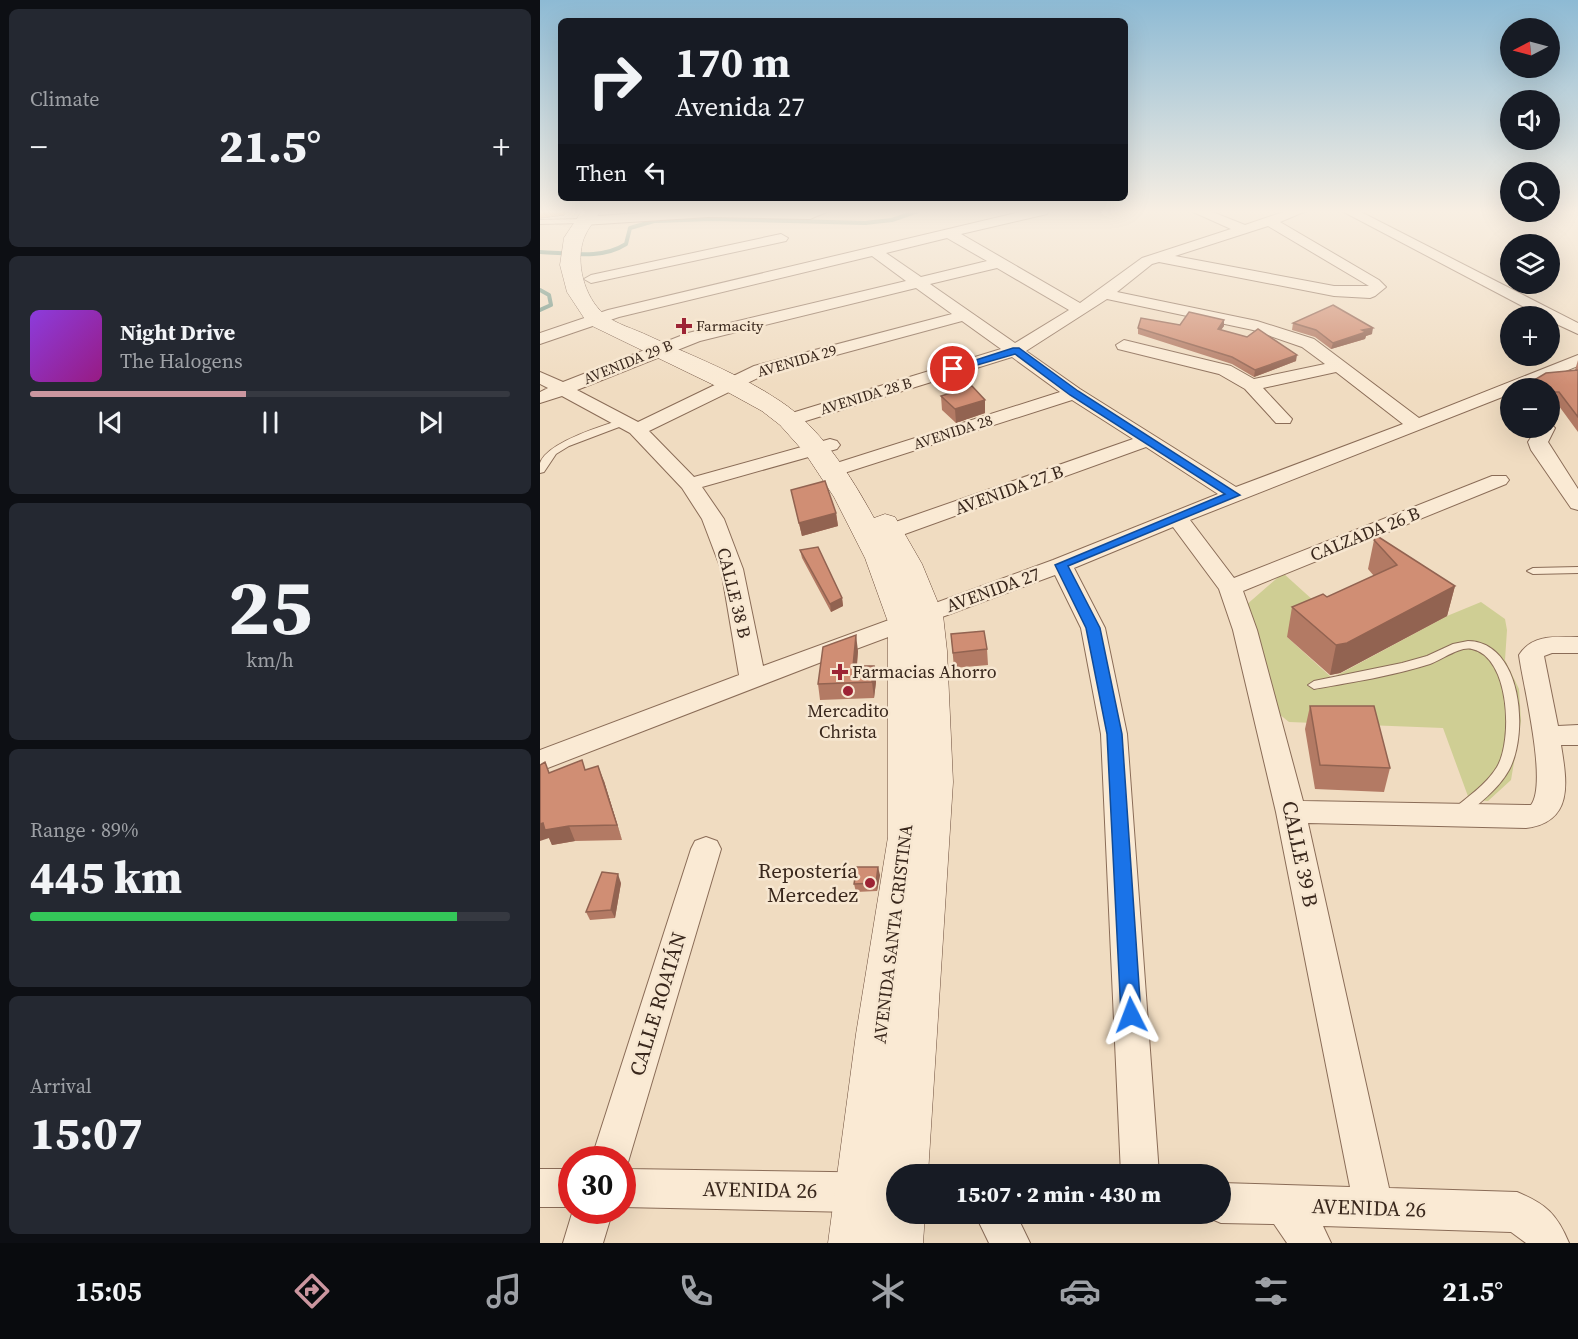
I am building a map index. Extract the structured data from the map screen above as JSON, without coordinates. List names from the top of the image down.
{
  "streets": {
    "street": [
      "AVENIDA 29",
      "AVENIDA 29 B",
      "AVENIDA 28 B",
      "AVENIDA 28",
      "AVENIDA 27 B",
      "CALZADA 26 B",
      "AVENIDA 27",
      "CALLE 38 B",
      "CALLE 39 B",
      "AVENIDA SANTA CRISTINA",
      "CALLE ROATÁN",
      "AVENIDA 26"
    ]
  },
  "crossings": [
    ["AVENIDA 29", "CALLE 38 B"],
    ["AVENIDA 29", "AVENIDA SANTA CRISTINA"],
    ["AVENIDA 29 B", "CALLE 38 B"],
    ["AVENIDA 29 B", "AVENIDA SANTA CRISTINA"],
    ["AVENIDA 28 B", "AVENIDA SANTA CRISTINA"],
    ["AVENIDA 28", "CALLE 38 B"],
    ["AVENIDA 28", "AVENIDA SANTA CRISTINA"],
    ["AVENIDA 27 B", "AVENIDA SANTA CRISTINA"],
    ["CALZADA 26 B", "CALLE 39 B"],
    ["AVENIDA 27", "CALLE 38 B"],
    ["AVENIDA 27", "CALLE 39 B"],
    ["AVENIDA 27", "AVENIDA SANTA CRISTINA"],
    ["CALLE 39 B", "AVENIDA 26"]
  ],
  "places": {
    "health": ["Farmacity", "Farmacias Ahorro"],
    "other": ["Mercadito Christa", "Repostería Mercedez"]
  },
  "north": "left",
  "page": {
    "tile": [
      "Climate",
      ["25", "km/h"],
      ["Range · 89%", "445 km"],
      ["Arrival", "15:07"]
    ],
    "map_buttons": ["+", "−"],
    "turn": ["170 m", "Avenida 27"],
    "heat": ["−", "21.5°", "+"],
    "then": "Then",
    "song": ["Night Drive", "The Halogens"],
    "limit": "30",
    "trip": "15:07 · 2 min · 430 m",
    "tabs": ["15:05", "21.5°"]
  }
}
